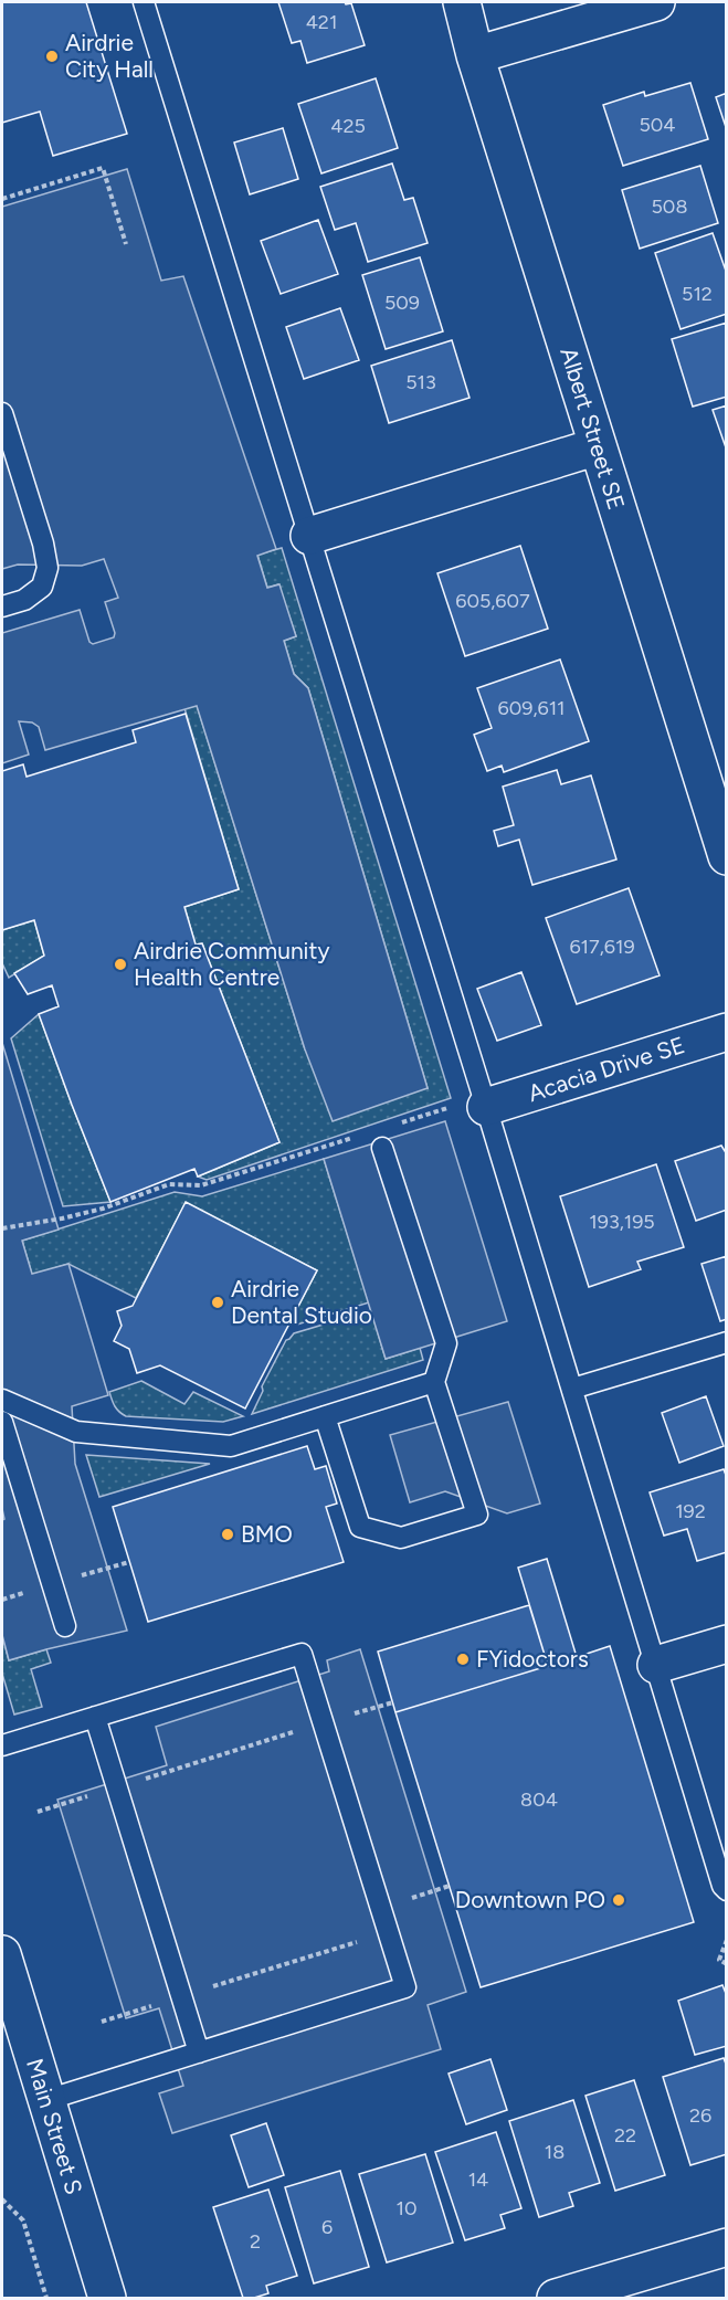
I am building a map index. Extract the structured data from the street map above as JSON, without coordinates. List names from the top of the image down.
{
  "streets": {
    "street": ["Albert Street SE", "Acacia Drive SE", "Main Street S"]
  },
  "places": [
    "Airdrie City Hall",
    "Airdrie Community Health Centre",
    "Airdrie Dental Studio",
    "BMO",
    "FYidoctors",
    "Downtown PO"
  ],
  "house_numbers": [
    "421",
    "504",
    "425",
    "508",
    "512",
    "509",
    "513",
    "605,607",
    "609,611",
    "617,619",
    "193,195",
    "192",
    "804",
    "26",
    "22",
    "18",
    "14",
    "10",
    "6",
    "2"
  ]
}
